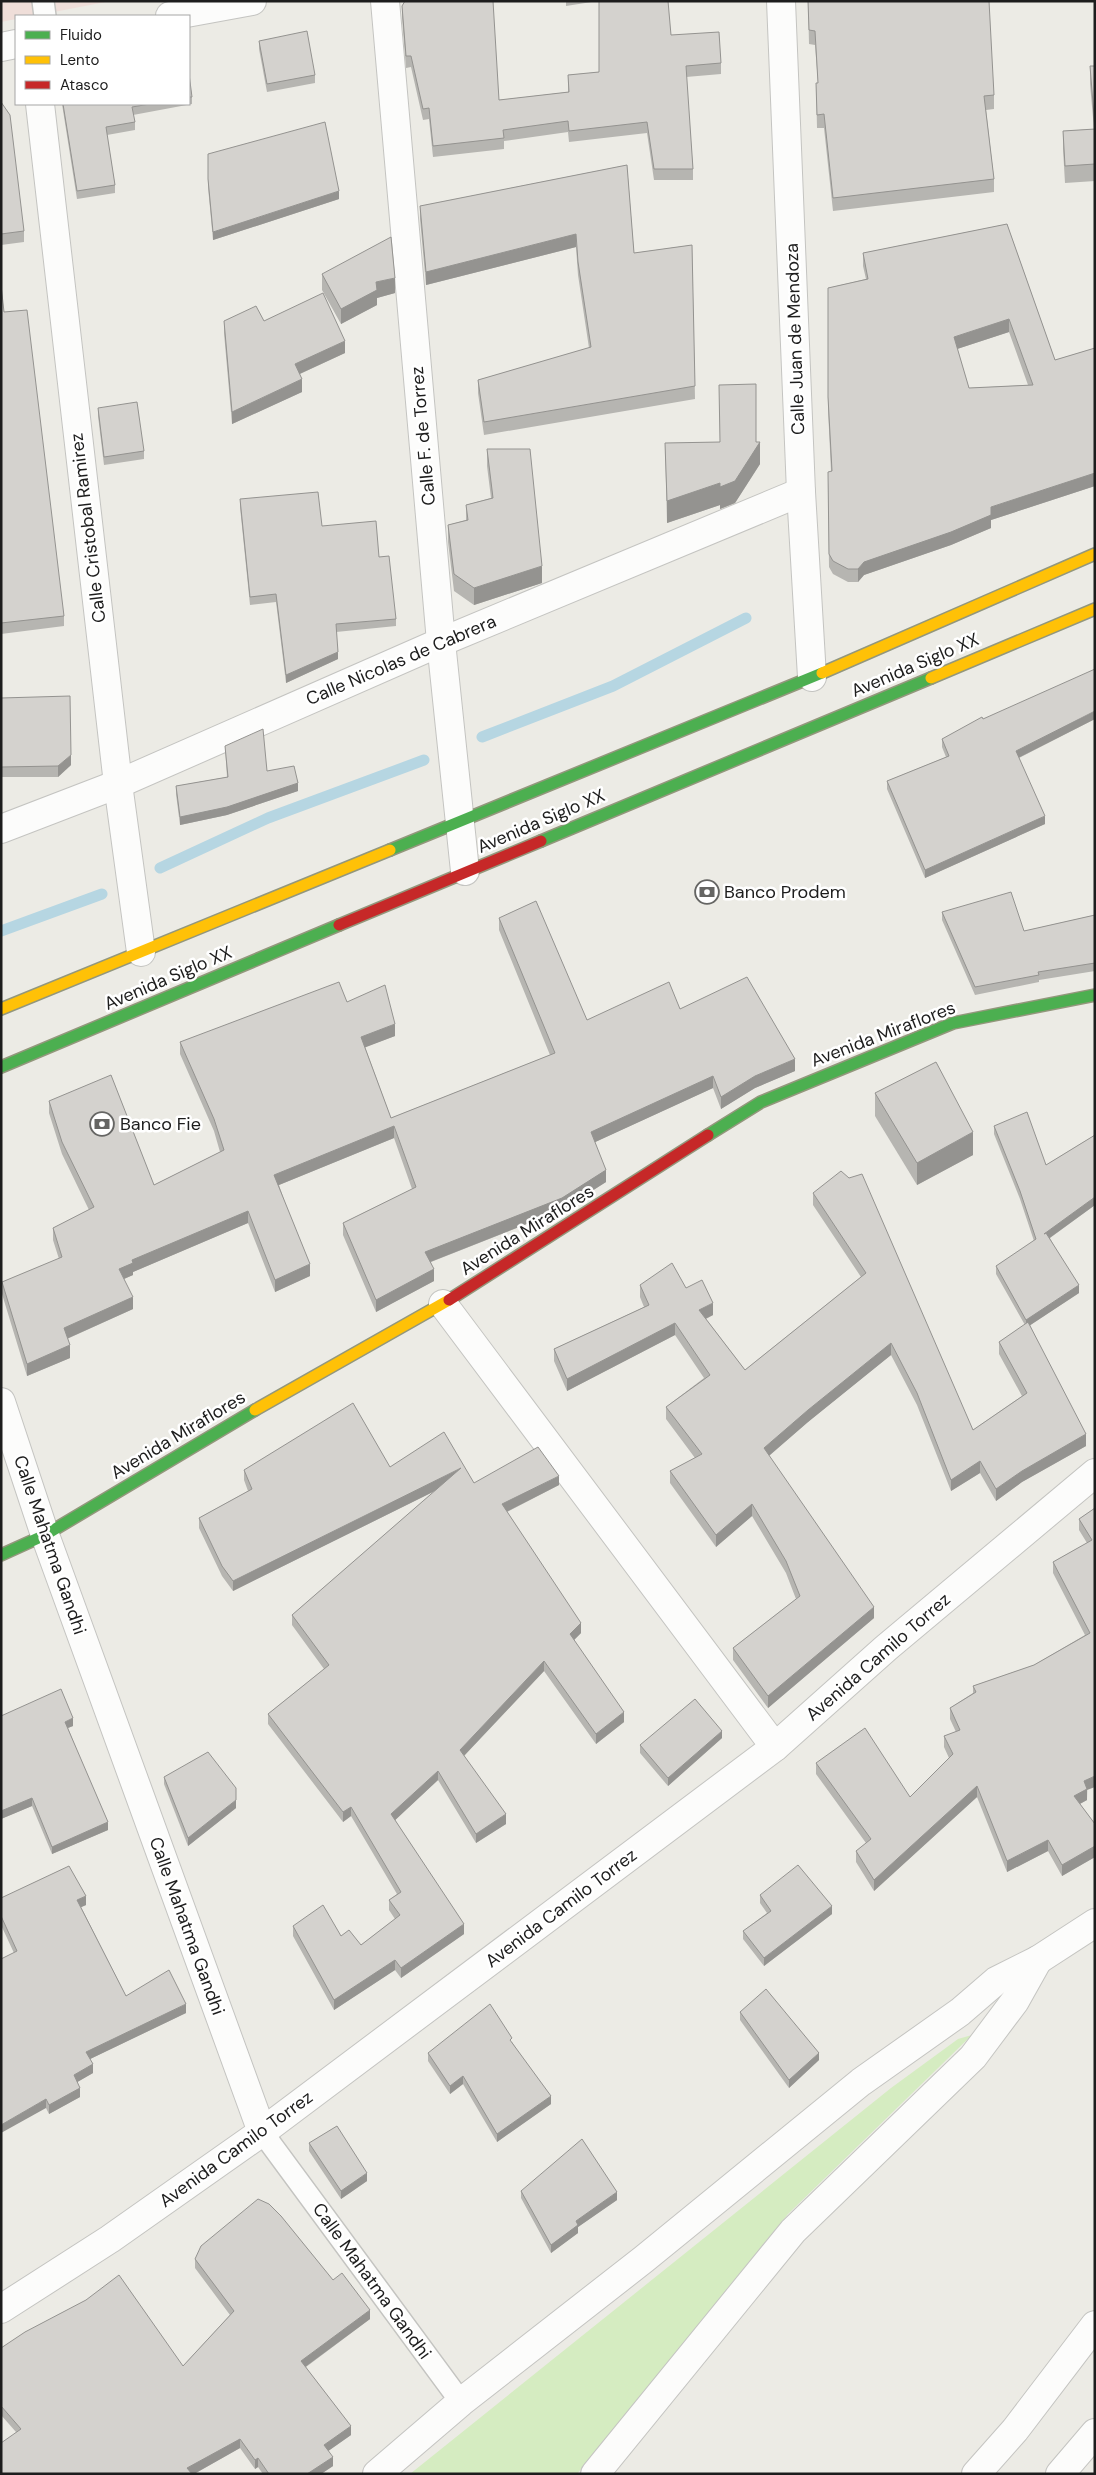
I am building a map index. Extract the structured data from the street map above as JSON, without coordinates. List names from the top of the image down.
{
  "streets": {
    "main road": ["Avenida Siglo XX", "Avenida Miraflores"],
    "street": [
      "Calle Juan de Mendoza",
      "Calle F. de Torrez",
      "Calle Cristobal Ramirez",
      "Calle Nicolas de Cabrera",
      "Calle Mahatma Gandhi",
      "Avenida Camilo Torrez"
    ]
  },
  "crossings": [
    ["Calle Juan de Mendoza", "Calle Nicolas de Cabrera"],
    ["Calle Juan de Mendoza", "Avenida Siglo XX"],
    ["Calle F. de Torrez", "Calle Nicolas de Cabrera"],
    ["Calle F. de Torrez", "Avenida Siglo XX"],
    ["Calle Cristobal Ramirez", "Calle Nicolas de Cabrera"],
    ["Calle Cristobal Ramirez", "Avenida Siglo XX"],
    ["Avenida Miraflores", "Calle Mahatma Gandhi"],
    ["Calle Mahatma Gandhi", "Avenida Camilo Torrez"]
  ],
  "places": {
    "bank": ["Banco Prodem", "Banco Fie"]
  },
  "legend": ["Fluido", "Lento", "Atasco"]
}
